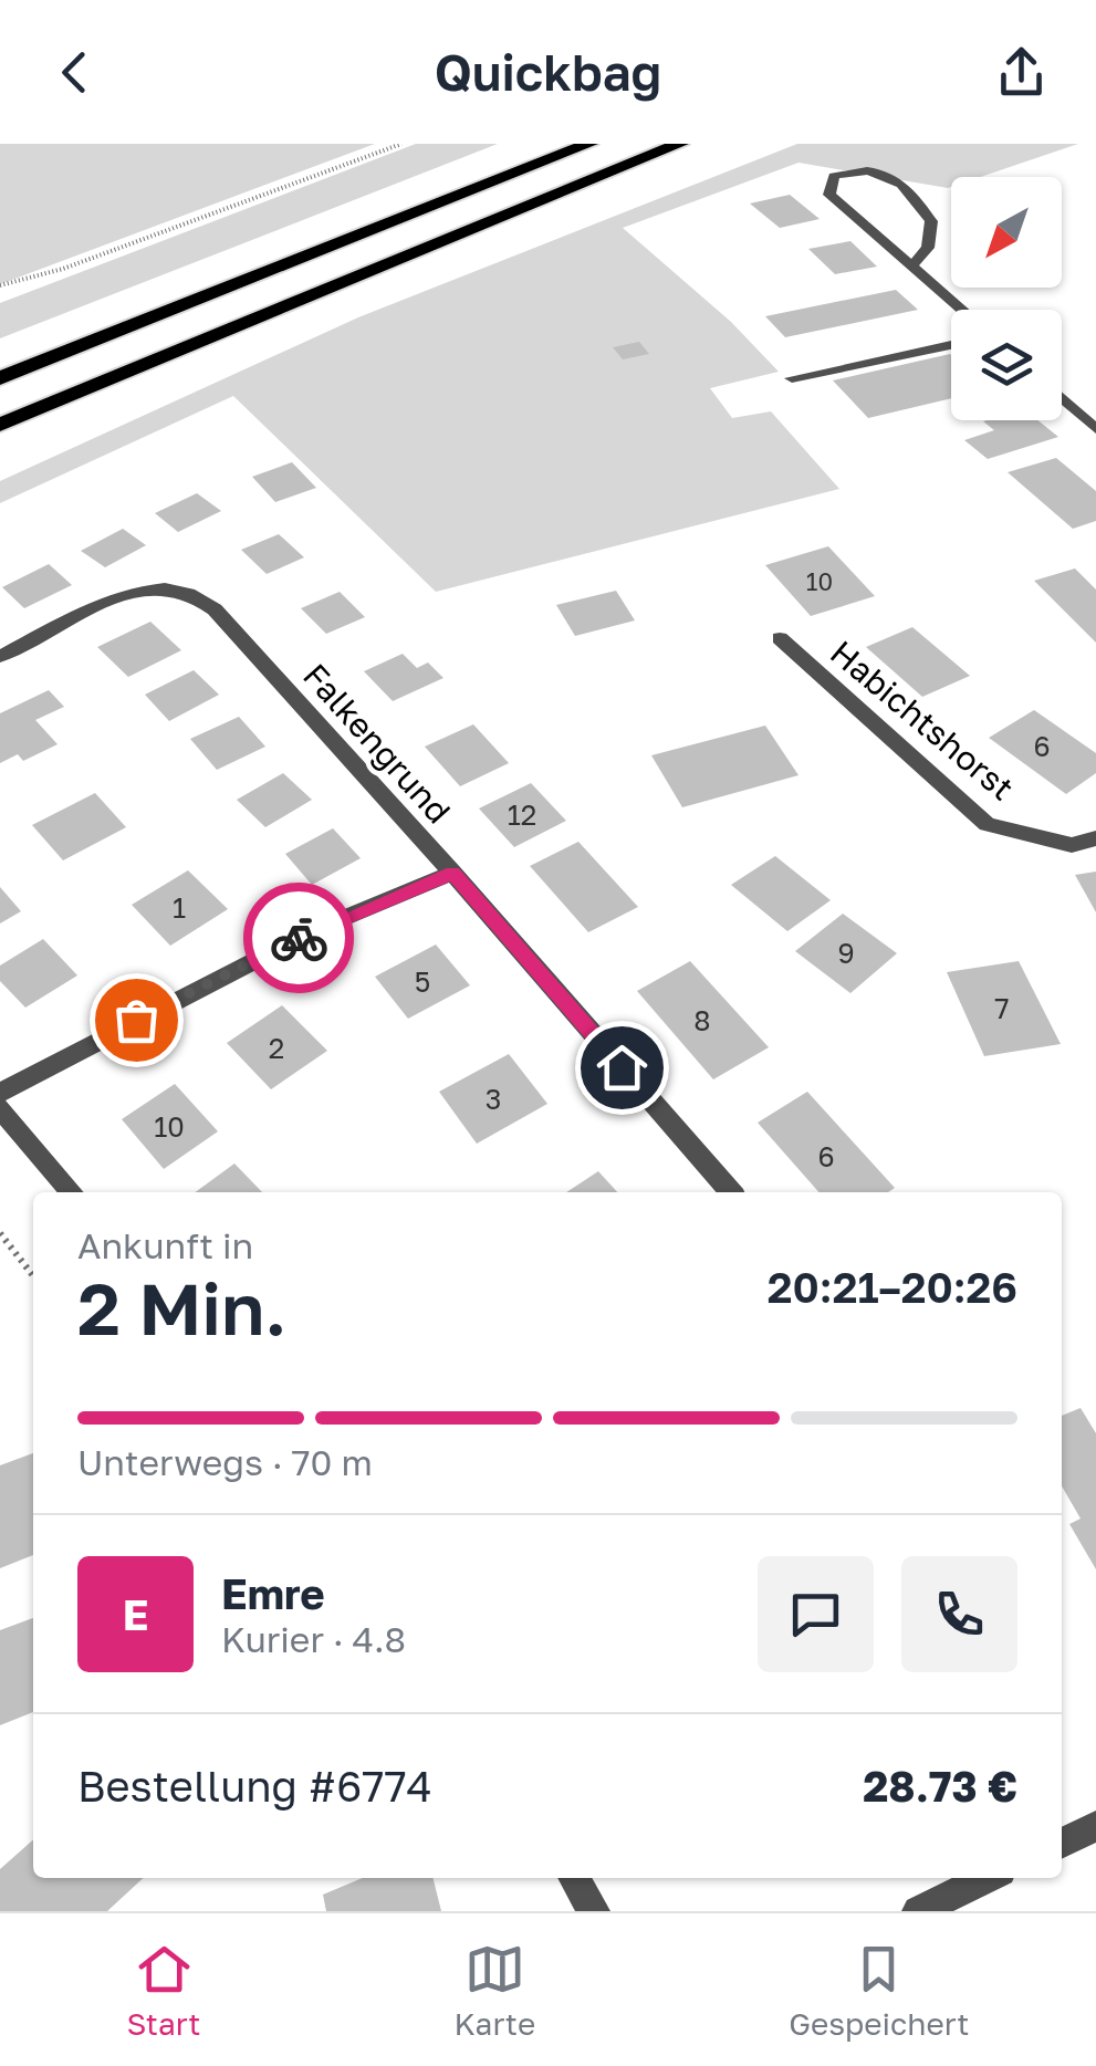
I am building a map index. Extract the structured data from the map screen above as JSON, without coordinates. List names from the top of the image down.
{
  "streets": {
    "street": ["Habichtshorst", "Falkengrund"]
  },
  "house_numbers": [
    "10",
    "6",
    "12",
    "1",
    "9",
    "5",
    "7",
    "8",
    "2",
    "3",
    "10",
    "6"
  ],
  "north": "bottom left",
  "page": {
    "header": "Quickbag",
    "heading": ["2 Min.", "Ankunft in", "20:21–20:26"],
    "panel": [
      "Emre",
      "Kurier · 4.8",
      "Bestellung #6774",
      "28.73 €"
    ],
    "bar": "Unterwegs · 70 m",
    "round": "E",
    "tabs": ["Start", "Karte", "Gespeichert"]
  }
}
